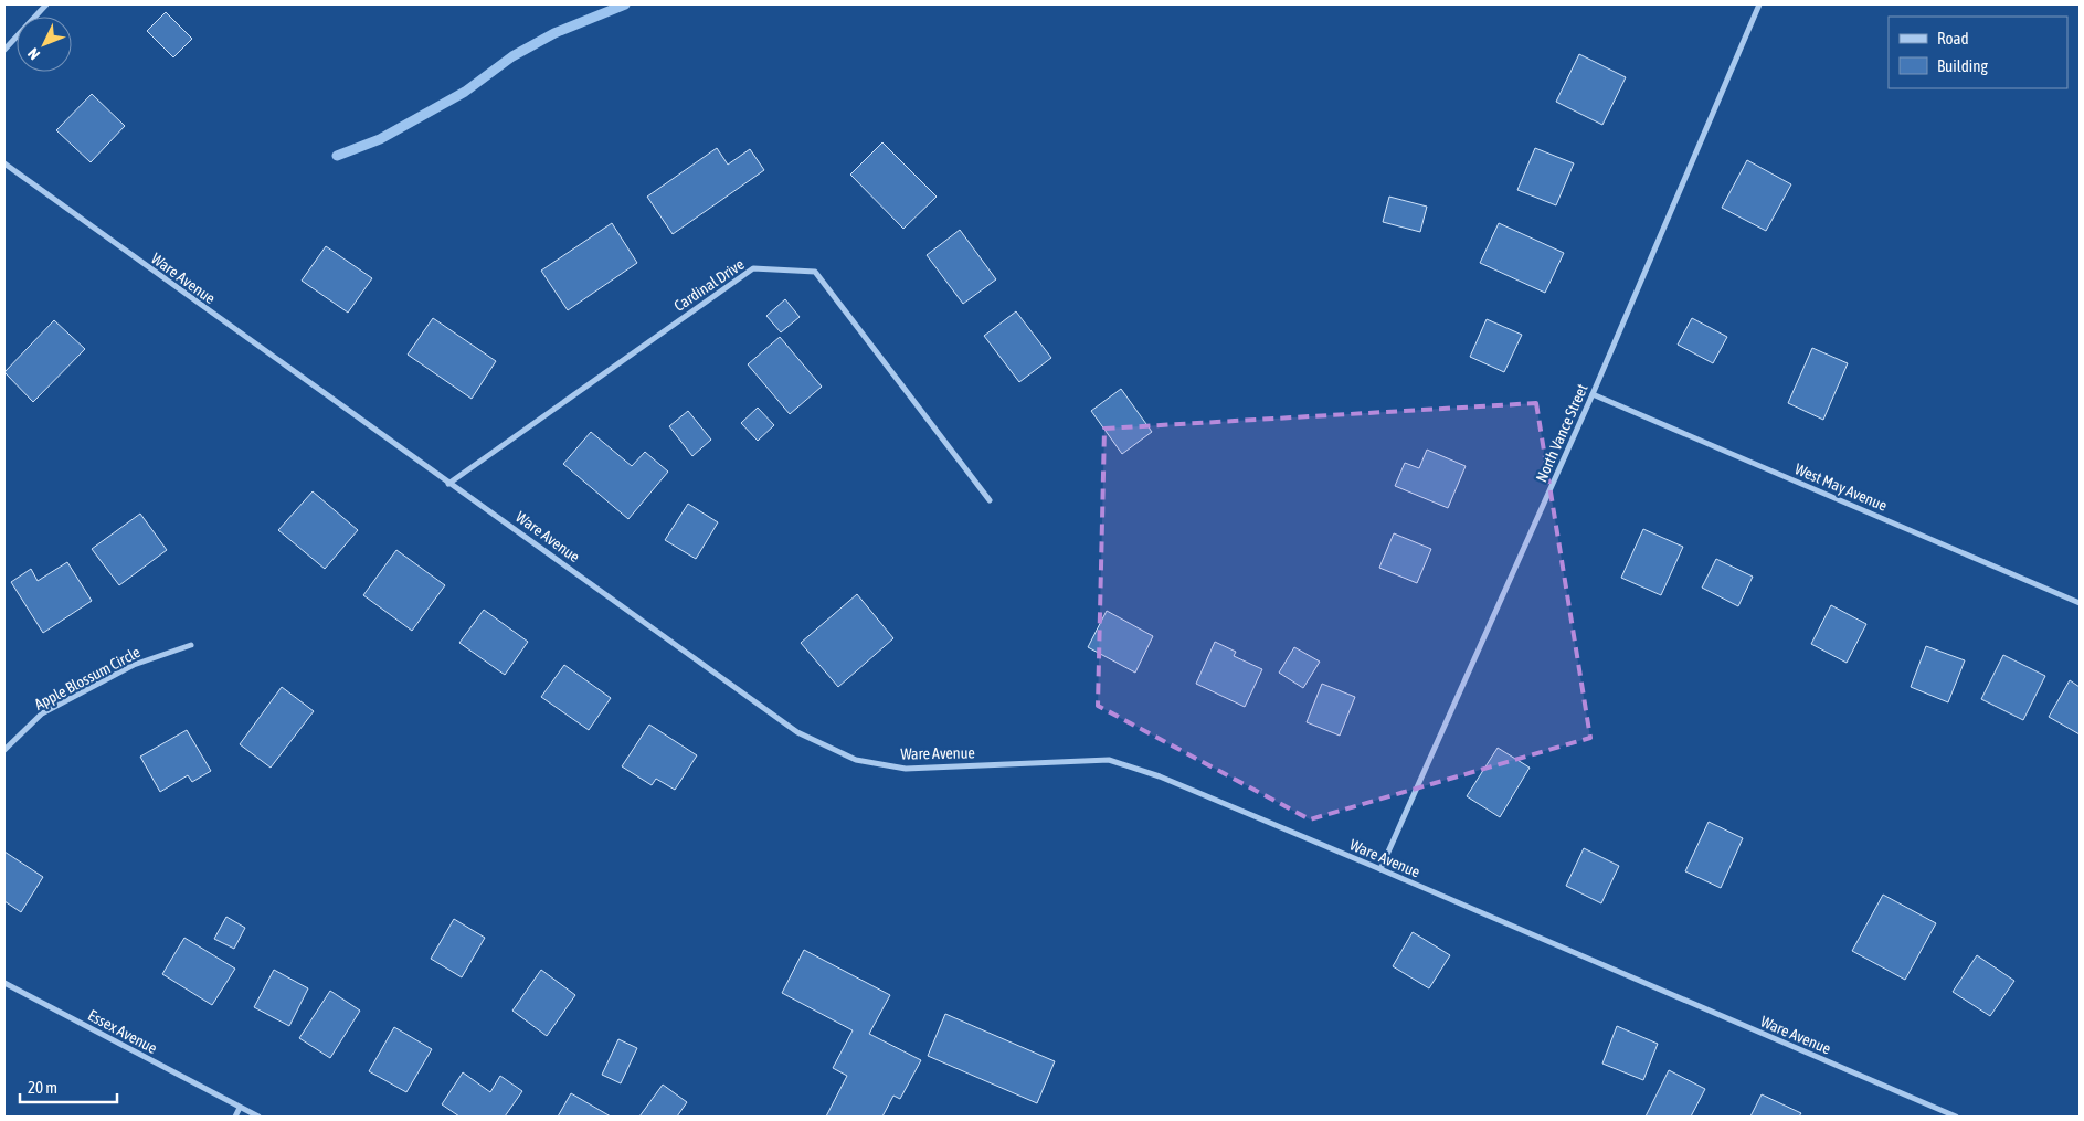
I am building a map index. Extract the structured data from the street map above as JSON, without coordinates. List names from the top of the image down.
{
  "streets": {
    "street": [
      "Ware Avenue",
      "Cardinal Drive",
      "North Vance Street",
      "West May Avenue",
      "Apple Blossum Circle",
      "Essex Avenue"
    ]
  },
  "crossings": [
    ["Ware Avenue", "Cardinal Drive"],
    ["Ware Avenue", "North Vance Street"],
    ["North Vance Street", "West May Avenue"]
  ],
  "legend": ["Road", "Building"],
  "scale_bar": "20 m",
  "north": "bottom left"
}
